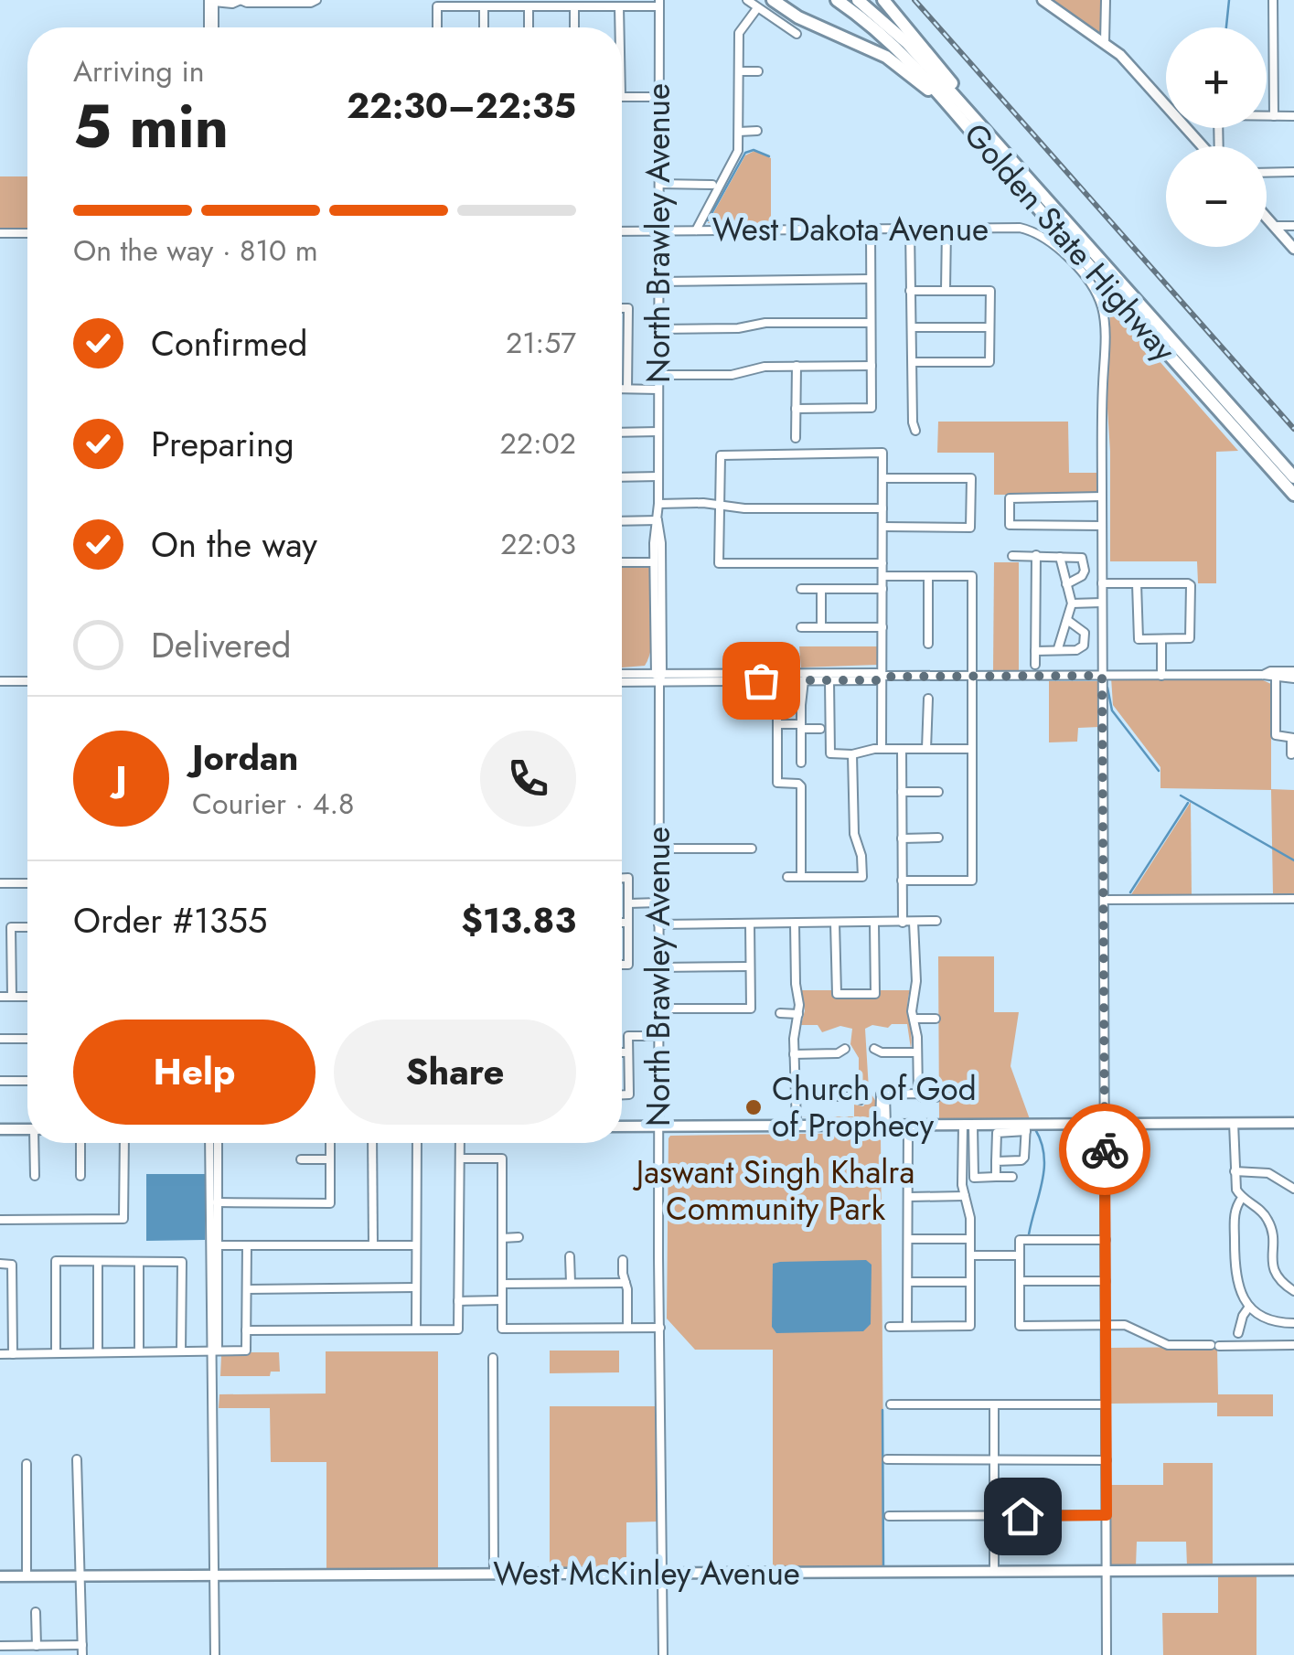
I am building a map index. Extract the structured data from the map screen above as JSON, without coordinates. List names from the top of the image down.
{
  "streets": {
    "highway": ["Golden State Highway"],
    "main road": ["West McKinley Avenue"],
    "street": ["West Dakota Avenue", "North Brawley Avenue"]
  },
  "crossings": [
    ["West Dakota Avenue", "North Brawley Avenue"],
    ["West Dakota Avenue", "West McKinley Avenue"],
    ["North Brawley Avenue", "West McKinley Avenue"]
  ],
  "parks": ["Jaswant Singh Khalra Community Park"],
  "places": ["Church of God of Prophecy"],
  "page": {
    "map_buttons": ["+", "−"],
    "heading": ["5 min", "Arriving in", "22:30–22:35"],
    "panel": [
      "Jordan",
      "Courier · 4.8",
      "Order #1355",
      "$13.83"
    ],
    "bar": "On the way · 810 m",
    "list": [
      ["Confirmed", "21:57"],
      ["Preparing", "22:02"],
      ["On the way", "22:03"],
      "Delivered"
    ],
    "round": "J",
    "buttons": ["Help", "Share"]
  }
}
